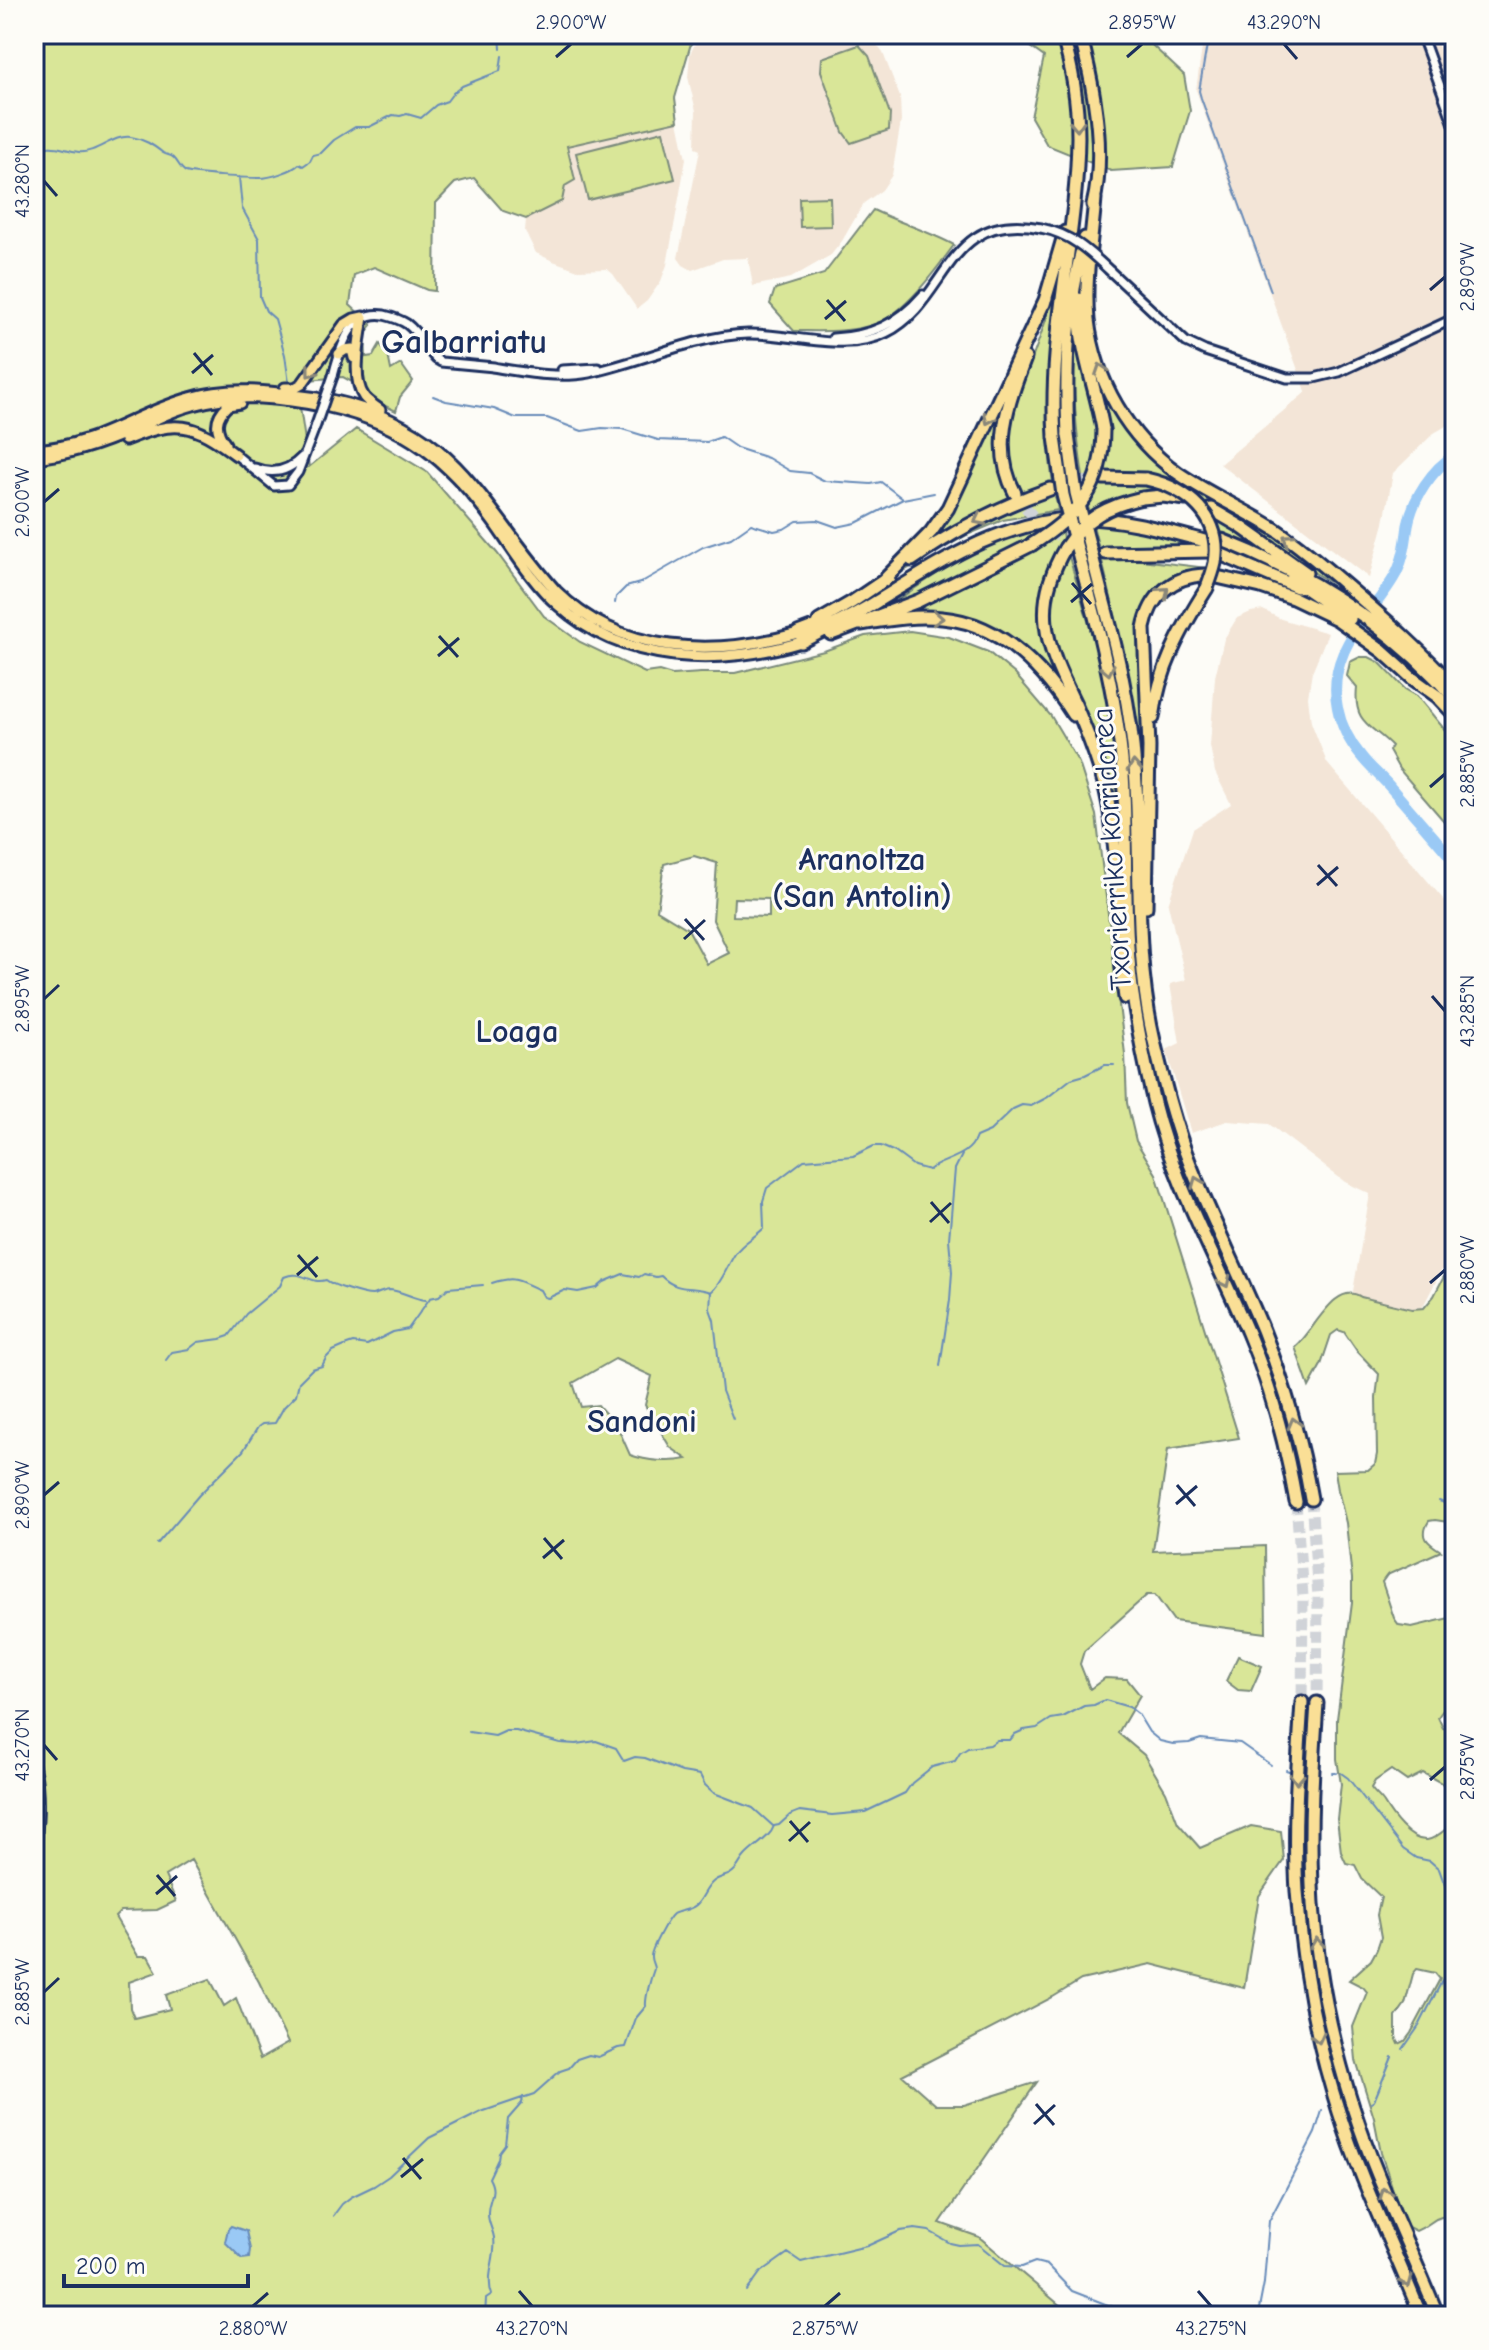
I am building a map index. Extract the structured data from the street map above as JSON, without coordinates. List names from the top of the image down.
{
  "streets": {
    "highway": ["Txorierriko korridorea"]
  },
  "districts": [
    "Galbarriatu",
    "Aranoltza (San Antolin)",
    "Loaga",
    "Sandoni"
  ],
  "scale_bar": "200 m",
  "coordinates": [
    "2.900°W",
    "2.895°W",
    "43.290°N",
    "43.280°N",
    "2.890°W",
    "2.885°W",
    "43.285°N",
    "2.880°W",
    "43.270°N",
    "2.875°W",
    "43.275°N"
  ]
}
